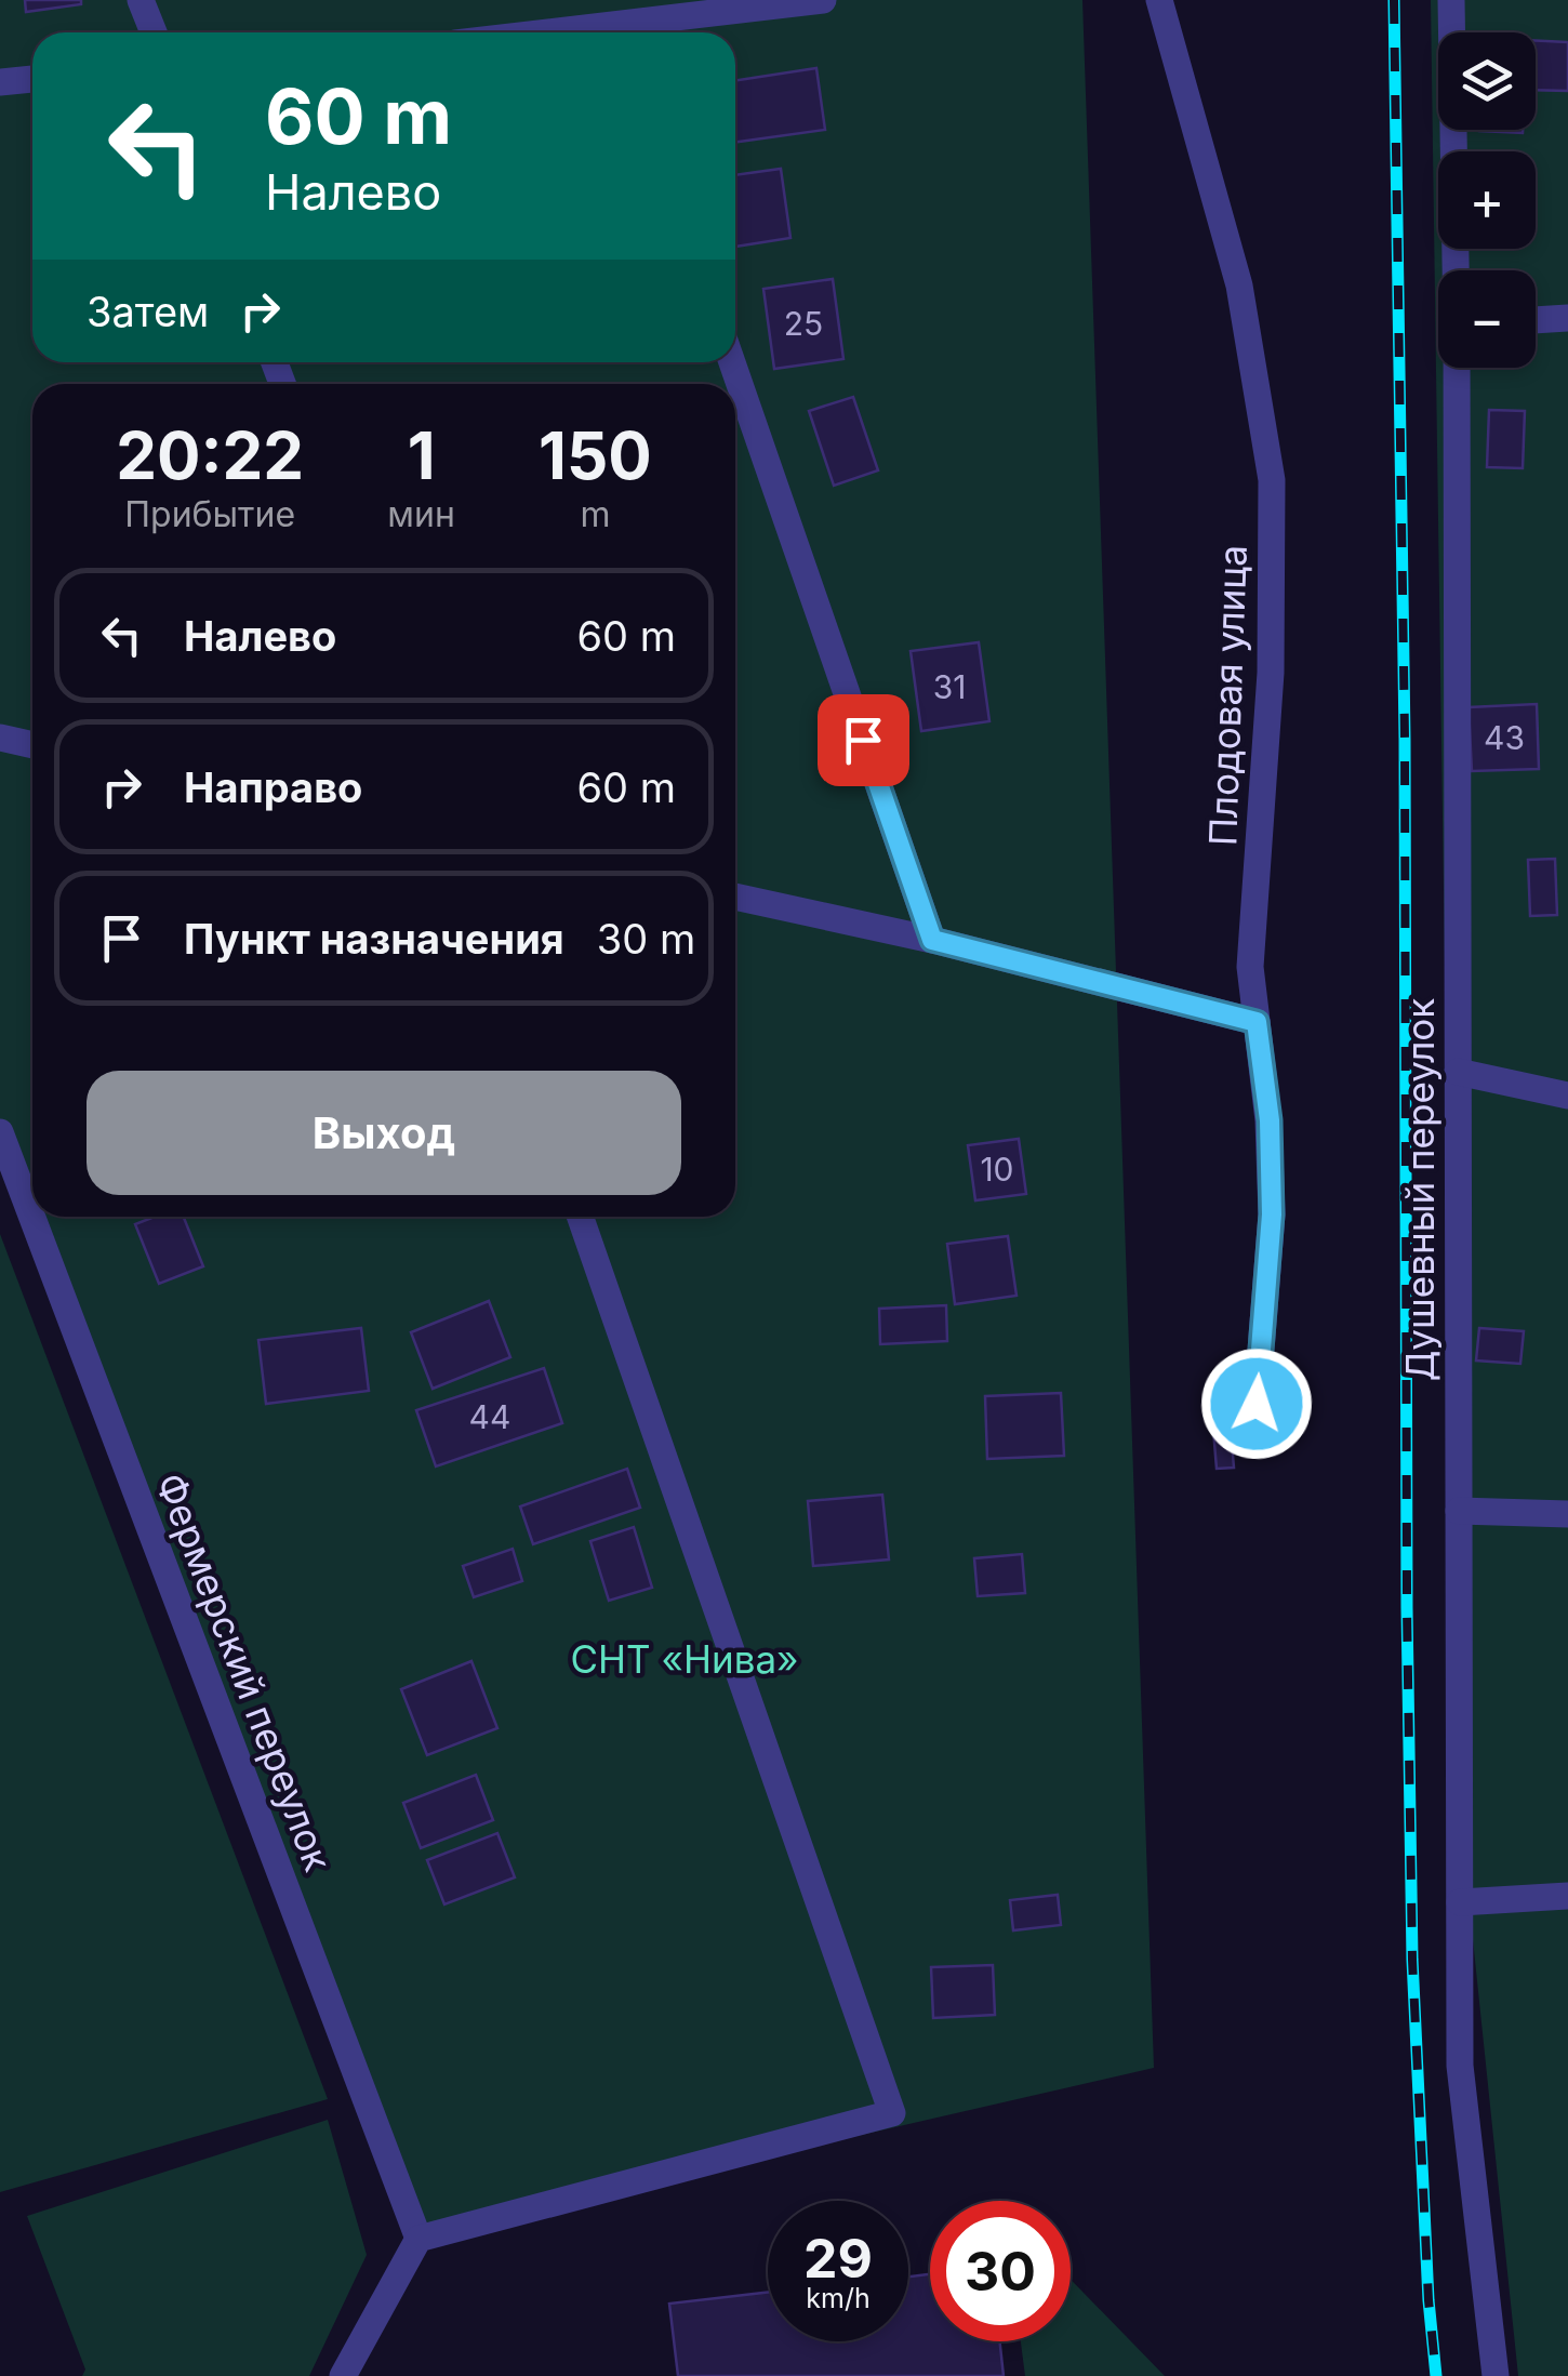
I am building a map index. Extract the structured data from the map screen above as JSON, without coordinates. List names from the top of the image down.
{
  "streets": {
    "street": ["Плодовая улица", "Душевный переулок", "Фермерский переулок"]
  },
  "parks": ["СНТ «Нива»"],
  "house_numbers": [
    "25",
    "31",
    "43",
    "10",
    "44"
  ],
  "page": {
    "map_buttons": ["+", "−"],
    "turn": ["60 m", "Налево"],
    "then": "Затем",
    "eta": [
      "20:22",
      "Прибытие",
      "1",
      "мин",
      "150",
      "m"
    ],
    "list": [
      {
        "name": "Налево",
        "value": "60 m"
      },
      {
        "name": "Направо",
        "value": "60 m"
      },
      {
        "name": "Пункт назначения",
        "value": "30 m"
      }
    ],
    "buttons": "Выход",
    "speed": "29 km/h",
    "limit": "30"
  }
}
